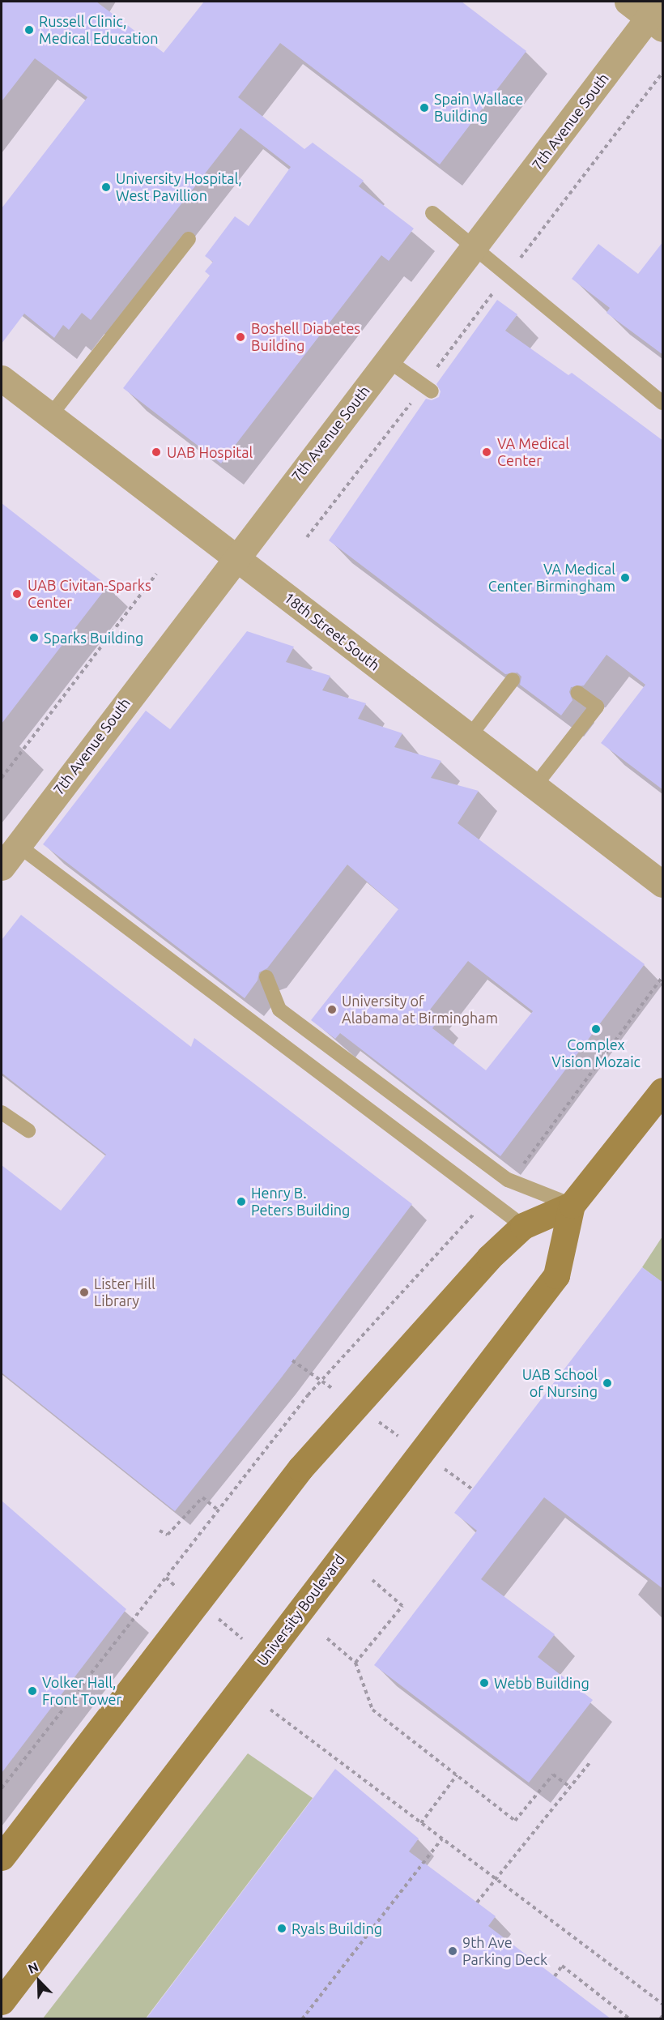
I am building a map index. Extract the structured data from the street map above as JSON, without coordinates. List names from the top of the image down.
{
  "streets": {
    "main road": ["University Boulevard"],
    "street": ["7th Avenue South", "18th Street South"]
  },
  "crossings": [
    ["7th Avenue South", "18th Street South"]
  ],
  "places": [
    "Russell Clinic, Medical Education",
    "Spain Wallace Building",
    "University Hospital, West Pavillion",
    "Boshell Diabetes Building",
    "UAB Hospital",
    "VA Medical Center",
    "VA Medical Center Birmingham",
    "UAB Civitan-Sparks Center",
    "Sparks Building",
    "University of Alabama at Birmingham",
    "Complex Vision Mozaic",
    "Henry B. Peters Building",
    "Lister Hill Library",
    "UAB School of Nursing",
    "Webb Building",
    "Volker Hall, Front Tower",
    "Ryals Building",
    "9th Ave Parking Deck"
  ],
  "north": "top left"
}
